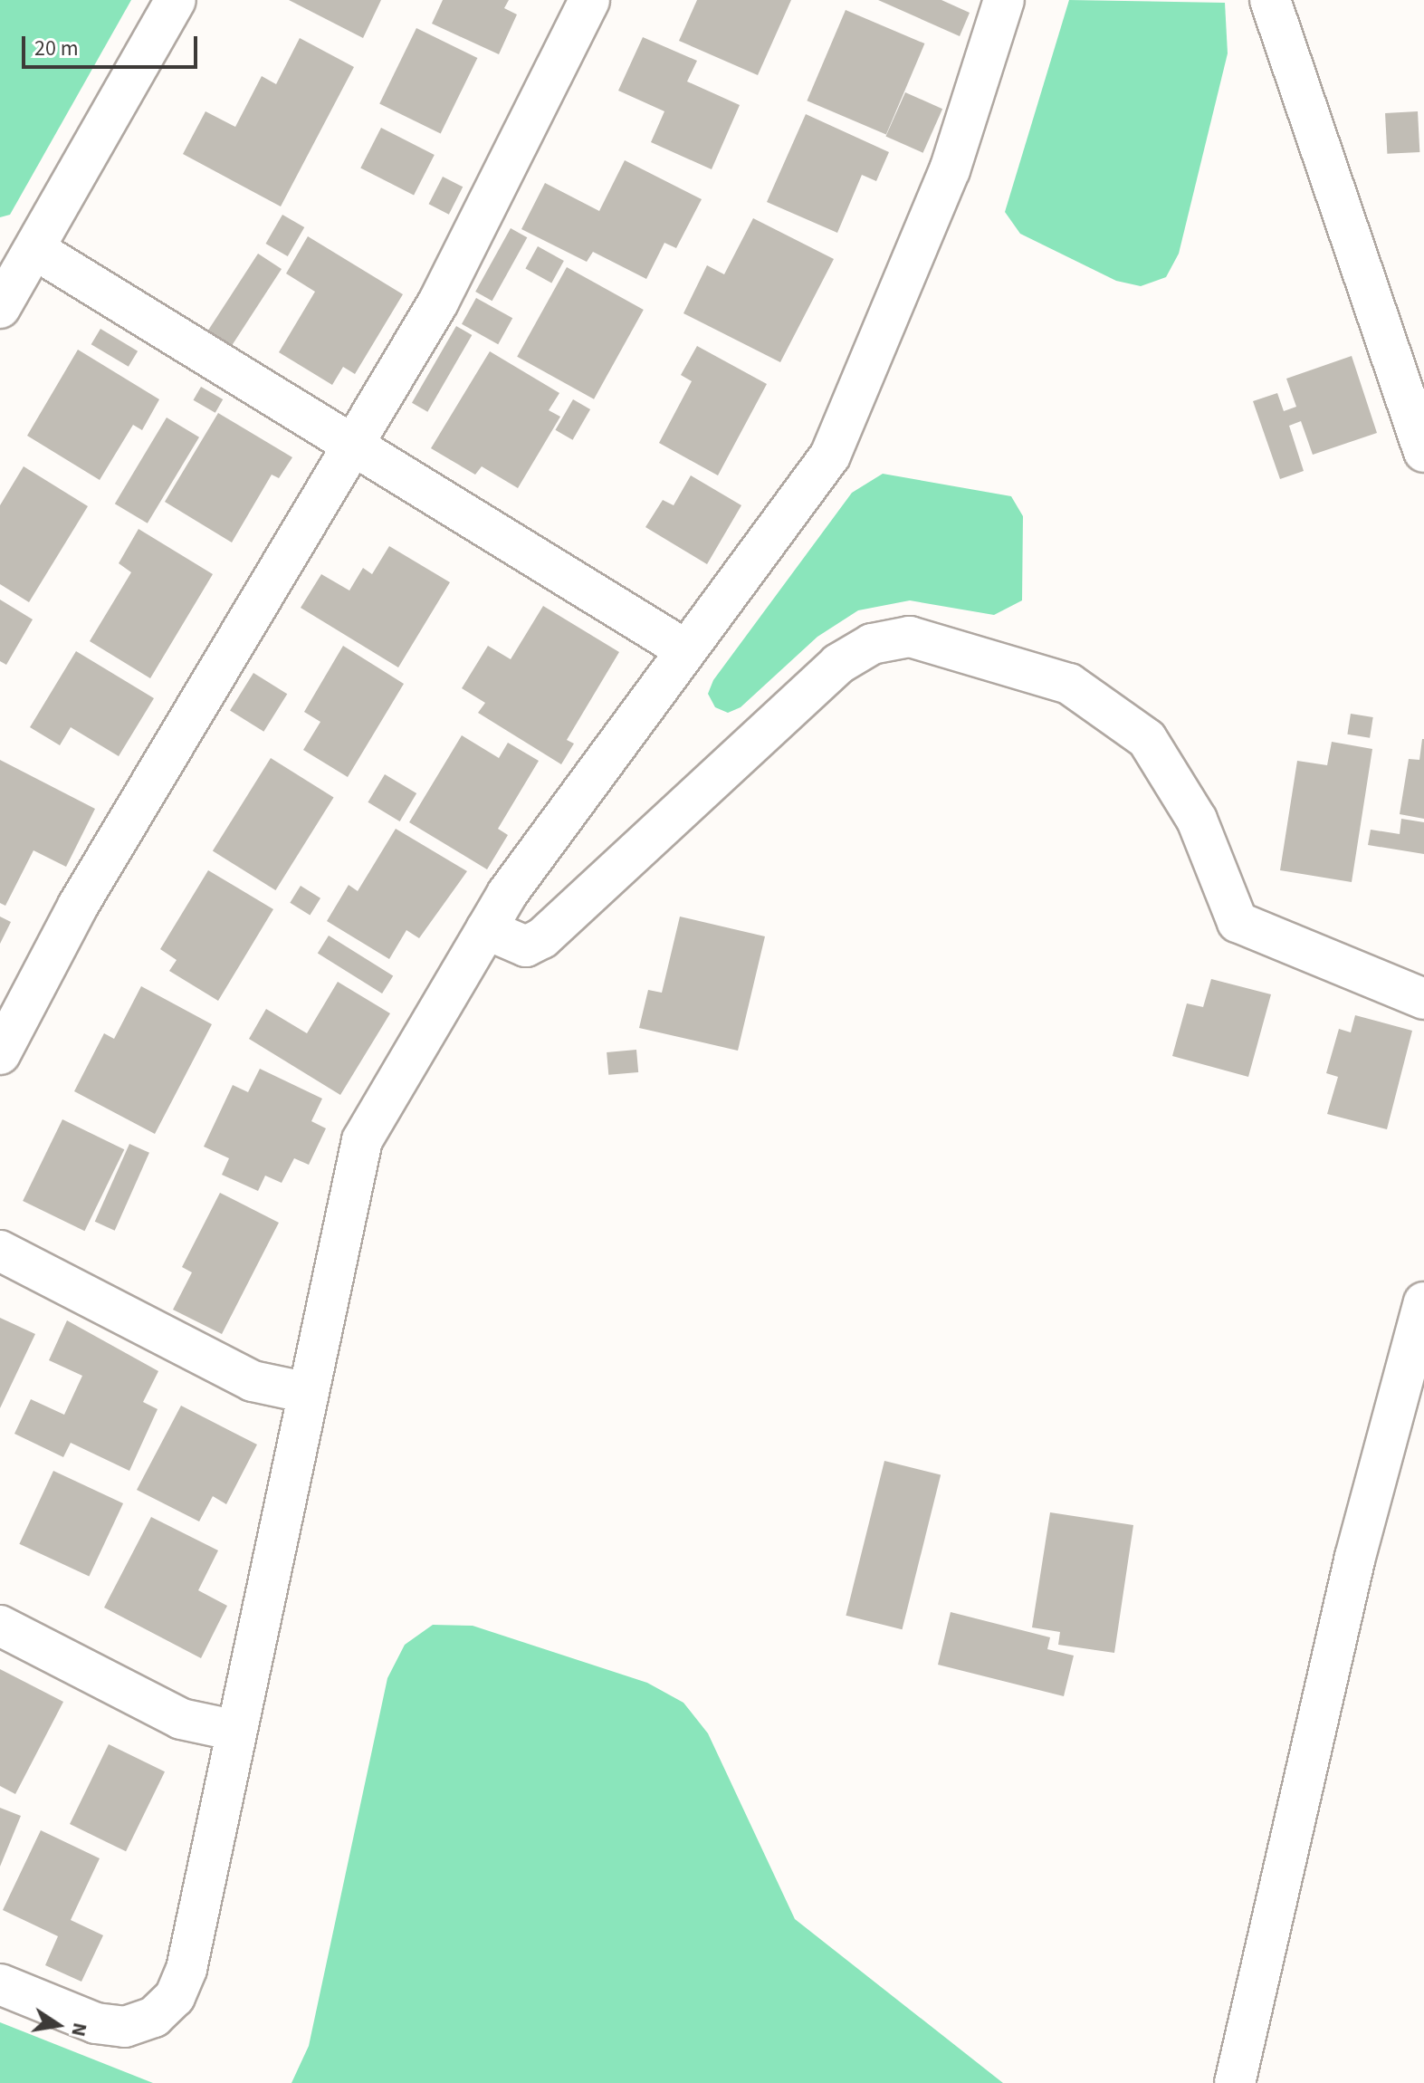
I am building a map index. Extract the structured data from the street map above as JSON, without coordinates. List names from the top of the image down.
{
  "scale_bar": "20 m",
  "north": "right"
}
